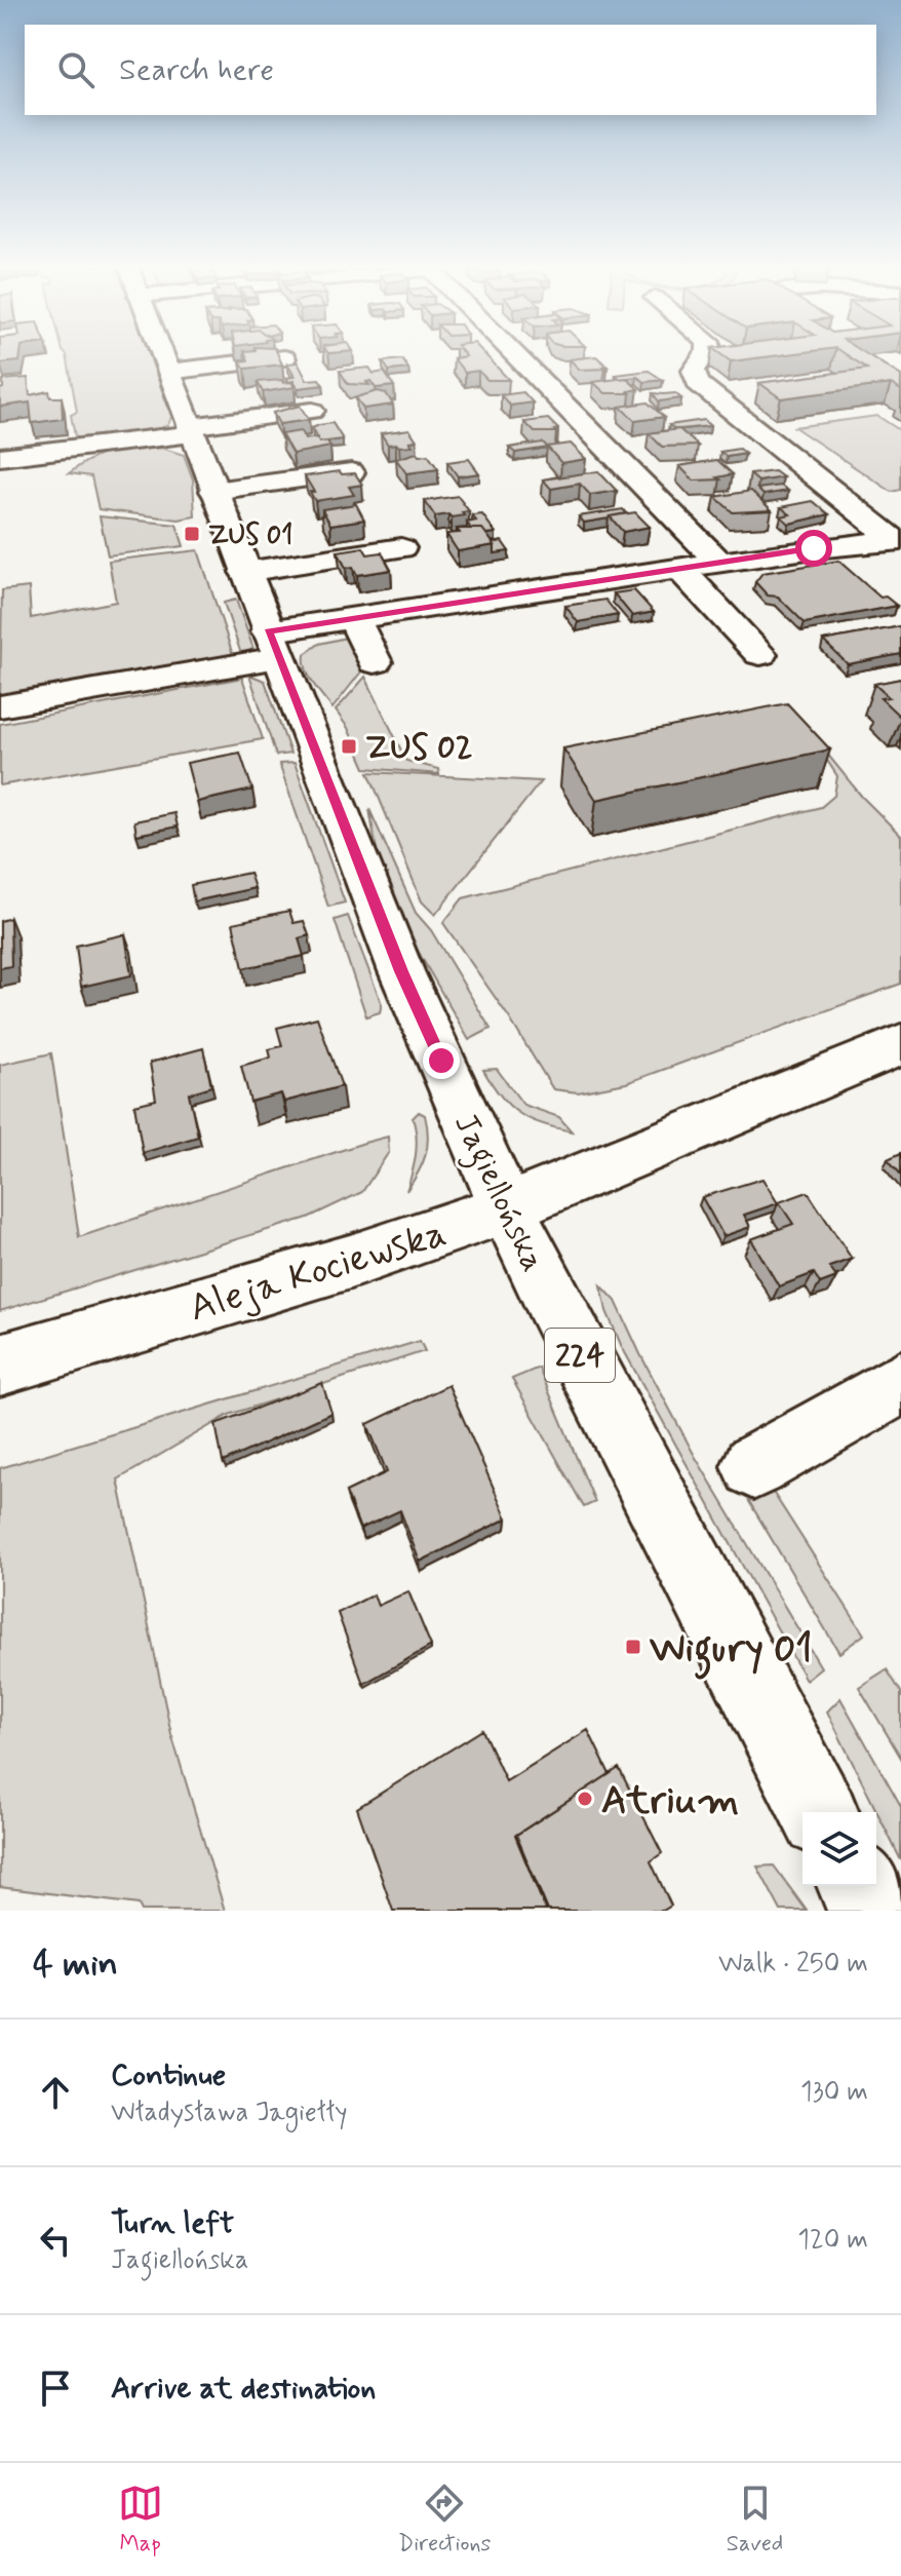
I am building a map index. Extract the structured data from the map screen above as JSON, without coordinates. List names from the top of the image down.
{
  "streets": {
    "street": ["Jagiellońska", "Aleja Kociewska", "224"]
  },
  "crossings": [
    ["Jagiellońska", "Aleja Kociewska"]
  ],
  "places": {
    "transit": ["ZUS 01", "ZUS 02", "Wigury 01"],
    "other": ["Atrium"]
  },
  "page": {
    "search": "Search here",
    "heading": ["4 min", "Walk · 250 m"],
    "list": [
      ["Continue", "Władysława Jagiełły", "130 m"],
      ["Turn left", "Jagiellońska", "120 m"],
      "Arrive at destination"
    ],
    "nav": ["Map", "Directions", "Saved"]
  }
}
